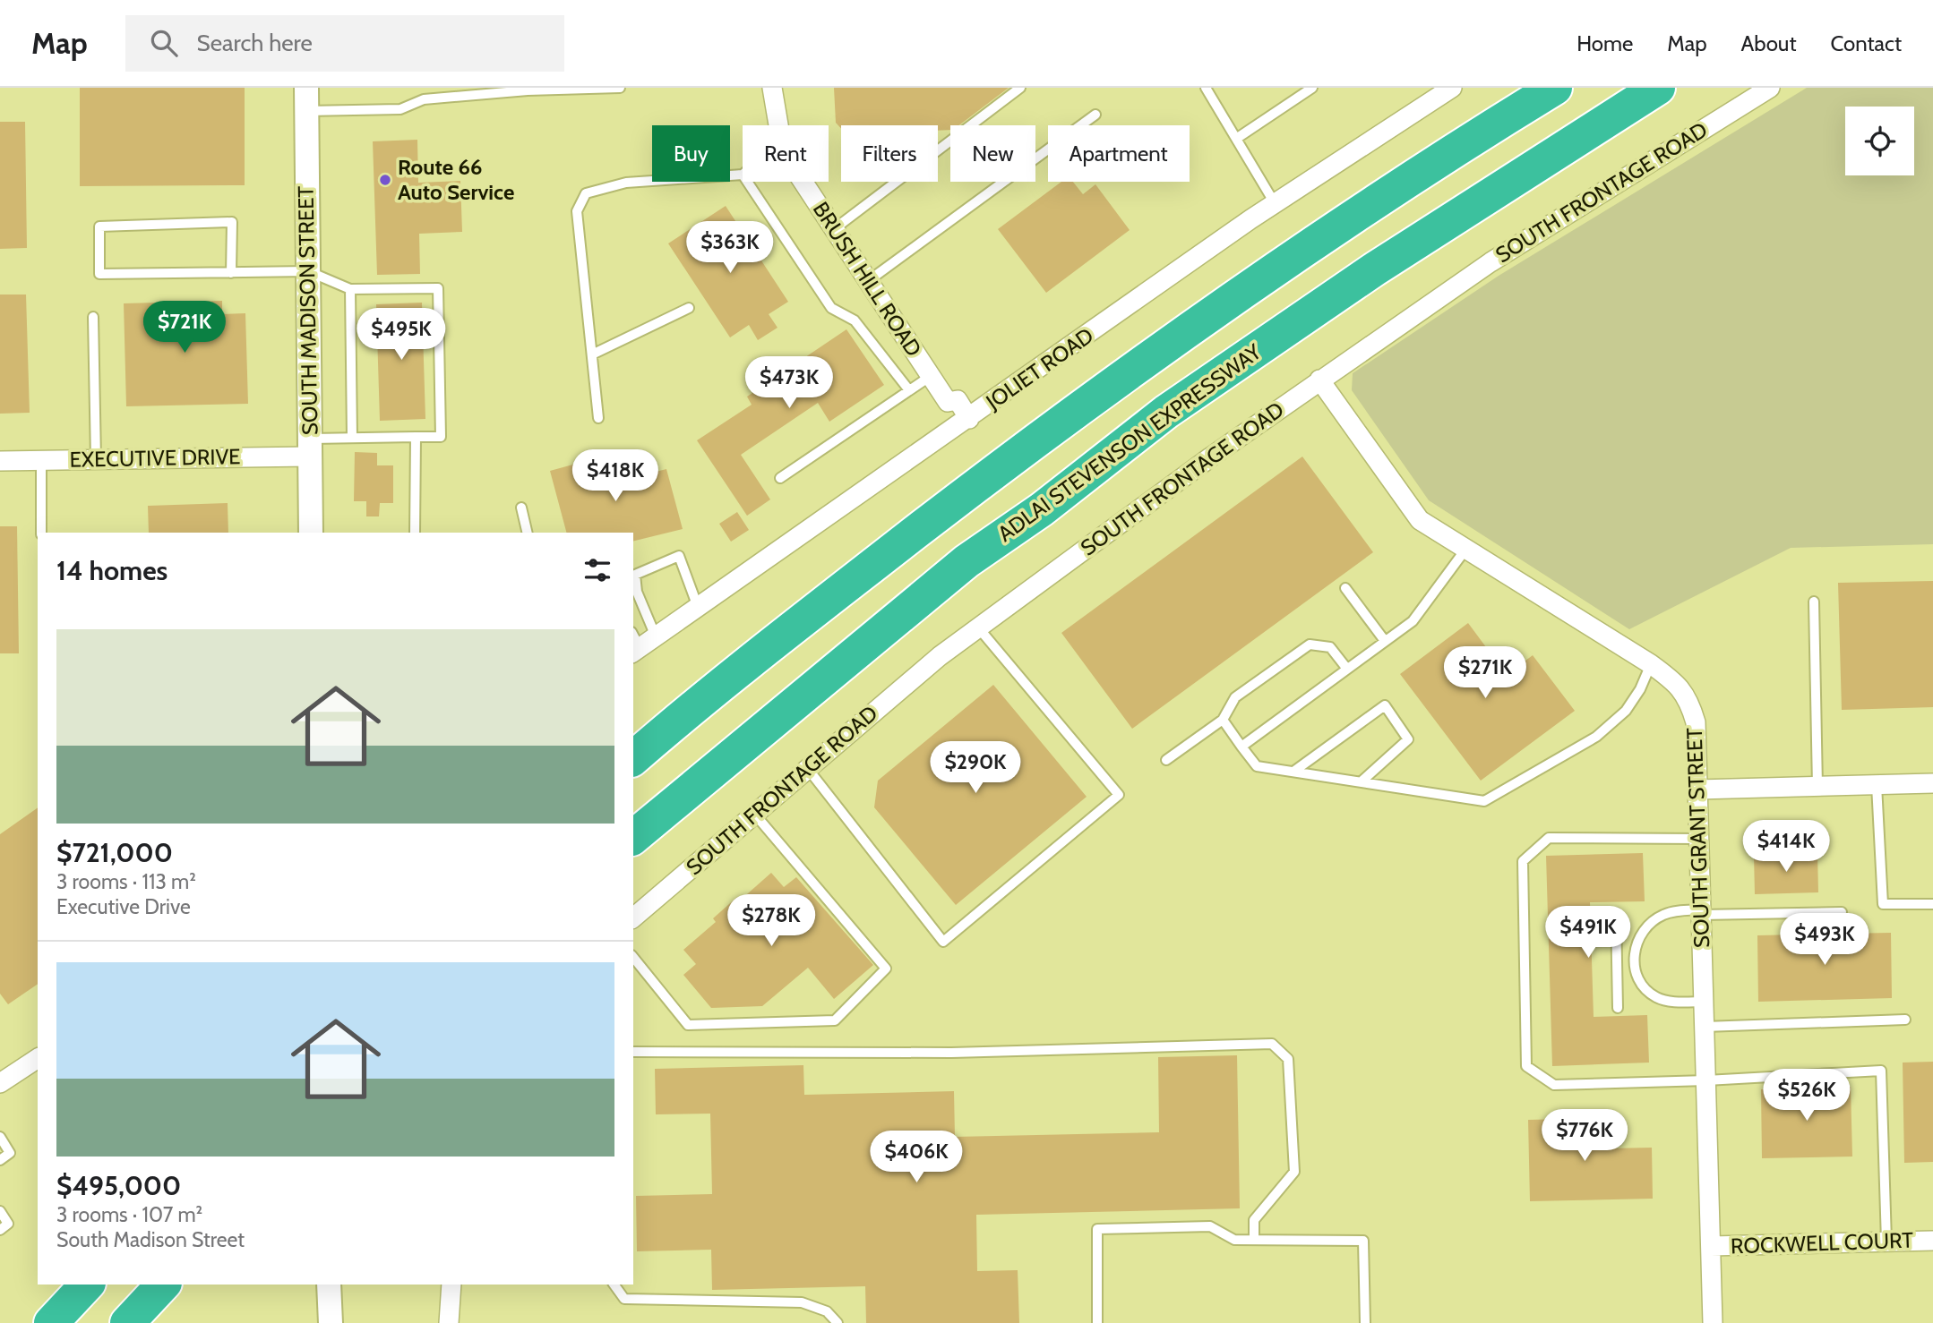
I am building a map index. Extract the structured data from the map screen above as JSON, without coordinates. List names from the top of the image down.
{
  "streets": {
    "highway": ["ADLAI STEVENSON EXPRESSWAY"],
    "street": [
      "SOUTH FRONTAGE ROAD",
      "BRUSH HILL ROAD",
      "SOUTH MADISON STREET",
      "JOLIET ROAD",
      "EXECUTIVE DRIVE",
      "SOUTH GRANT STREET",
      "ROCKWELL COURT"
    ]
  },
  "crossings": [
    ["SOUTH FRONTAGE ROAD", "SOUTH GRANT STREET"],
    ["BRUSH HILL ROAD", "JOLIET ROAD"],
    ["SOUTH MADISON STREET", "EXECUTIVE DRIVE"],
    ["SOUTH GRANT STREET", "ROCKWELL COURT"]
  ],
  "places": ["Route 66 Auto Service"],
  "page": {
    "header": "Map",
    "search": "Search here",
    "nav": [
      "Home",
      "Map",
      "About",
      "Contact"
    ],
    "chip": [
      "Buy",
      "Rent",
      "Filters",
      "New",
      "Apartment"
    ],
    "price": [
      "$363K",
      "$721K",
      "$495K",
      "$473K",
      "$418K",
      "$271K",
      "$290K",
      "$414K",
      "$278K",
      "$491K",
      "$493K",
      "$526K",
      "$776K",
      "$406K"
    ],
    "heading": "14 homes",
    "list": [
      {
        "name": "$721,000",
        "note": "3 rooms · 113 m² · Executive Drive"
      },
      {
        "name": "$495,000",
        "note": "3 rooms · 107 m² · South Madison Street"
      }
    ]
  }
}
